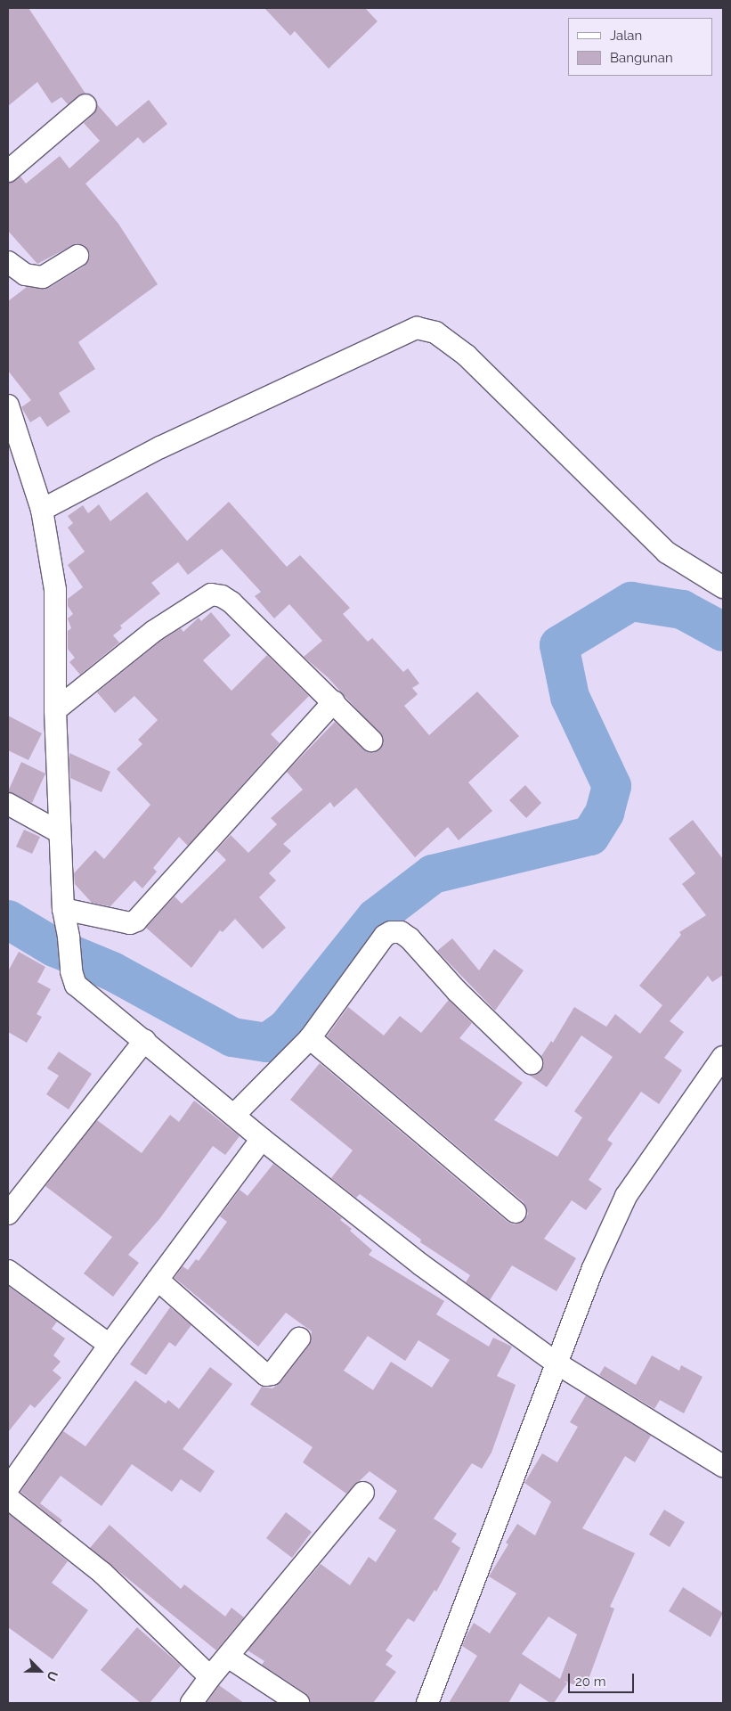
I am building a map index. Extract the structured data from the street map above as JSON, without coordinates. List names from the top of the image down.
{
  "legend": ["Jalan", "Bangunan"],
  "scale_bar": "20 m",
  "north": "bottom right"
}
